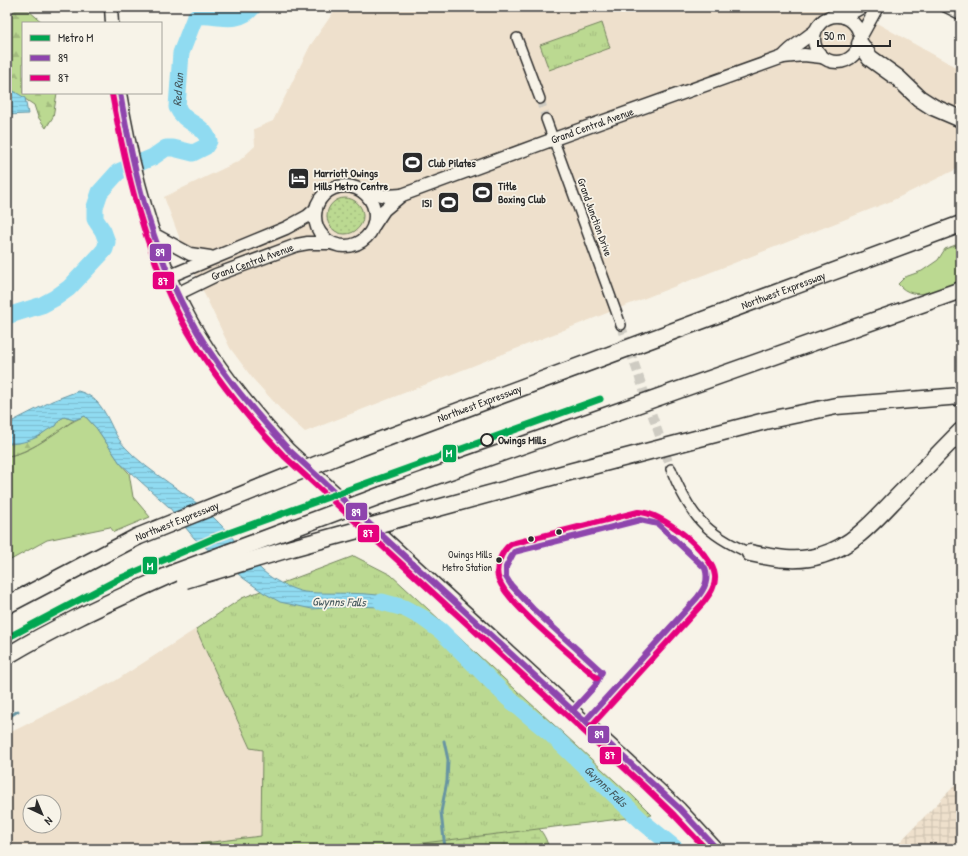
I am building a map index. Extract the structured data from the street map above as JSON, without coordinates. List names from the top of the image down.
{
  "streets": {
    "highway": ["Northwest Expressway"],
    "street": ["Grand Central Avenue", "Grand Junction Drive"]
  },
  "crossings": [
    ["Grand Central Avenue", "Grand Junction Drive"]
  ],
  "water": ["Red Run", "Gwynns Falls"],
  "places": {
    "sports": ["Club Pilates", "Title Boxing Club", "ISI"],
    "hotel": ["Marriott Owings Mills Metro Centre"],
    "other": ["Owings Mills", "Owings Mills Metro Station"]
  },
  "lines": ["transit line 89", "transit line 87", "metro line M"],
  "legend": ["Metro M", "89", "87"],
  "scale_bar": "50 m",
  "north": "bottom right"
}
